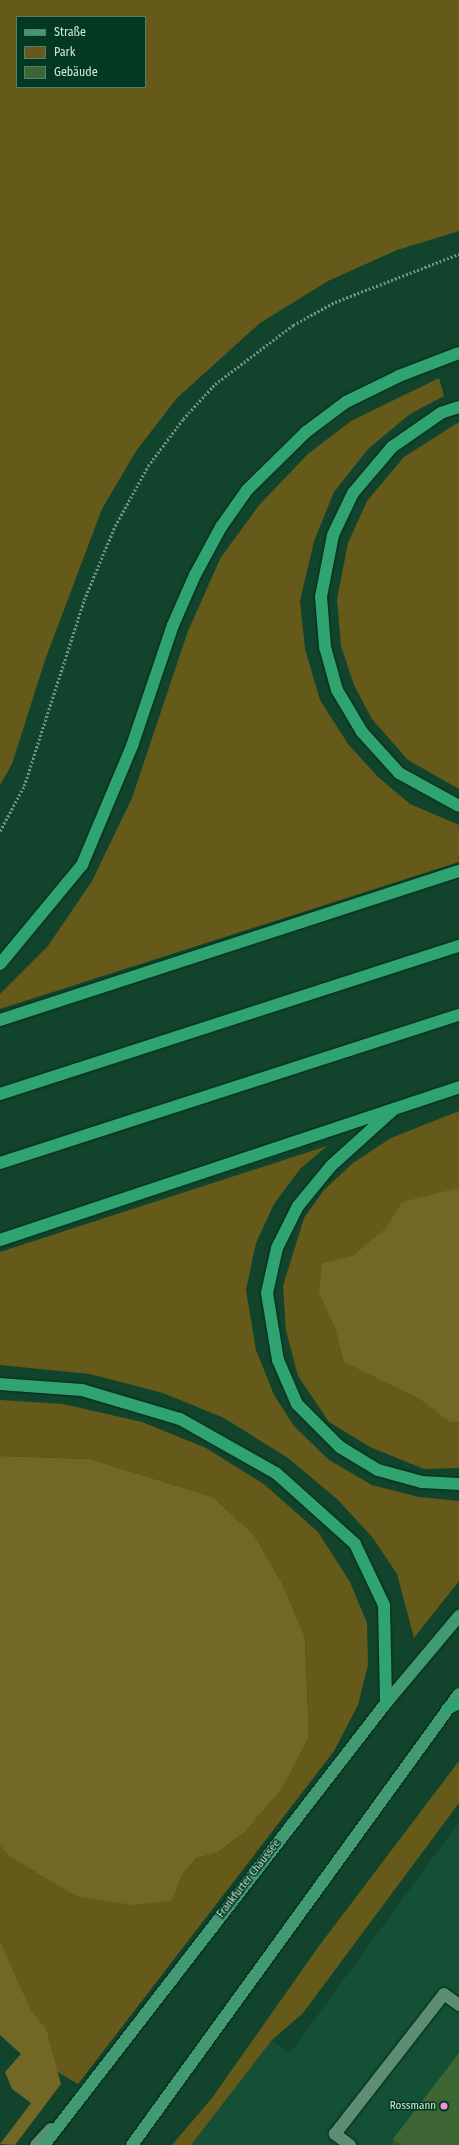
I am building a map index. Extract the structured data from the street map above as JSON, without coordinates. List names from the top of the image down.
{
  "streets": {
    "main road": ["Frankfurter Chaussee"]
  },
  "places": ["Rossmann"],
  "legend": ["Straße", "Park", "Gebäude"]
}
